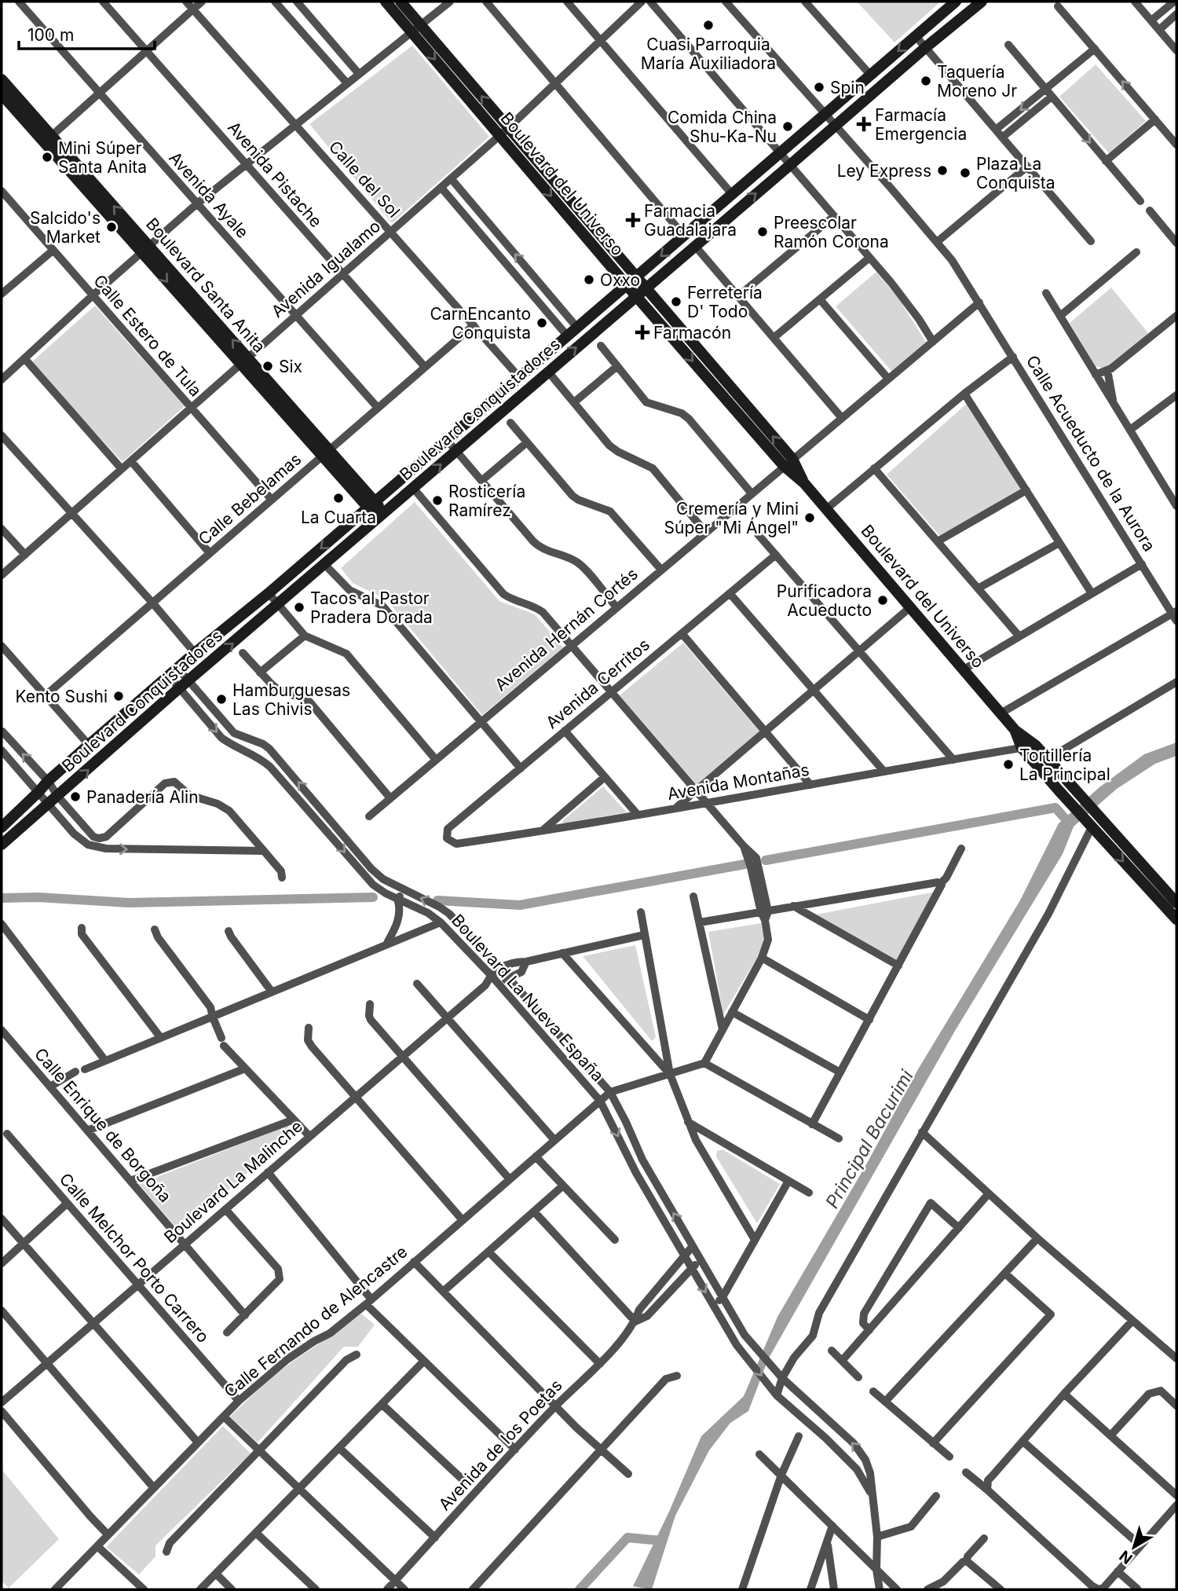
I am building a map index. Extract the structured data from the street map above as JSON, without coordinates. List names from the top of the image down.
{
  "streets": {
    "street": [
      "Avenida Pistache",
      "Calle del Sol",
      "Boulevard del Universo",
      "Avenida Ayale",
      "Avenida Igualamo",
      "Boulevard Santa Anita",
      "Calle Estero de Tula",
      "Boulevard Conquistadores",
      "Calle Acueducto de la Aurora",
      "Calle Bebelamas",
      "Avenida Hernán Cortés",
      "Avenida Cerritos",
      "Avenida Montañas",
      "Boulevard La Nueva España",
      "Calle Enrique de Borgoña",
      "Boulevard La Malinche",
      "Calle Melchor Porto Carrero",
      "Calle Fernando de Alencastre",
      "Avenida de los Poetas"
    ]
  },
  "crossings": [
    ["Avenida Pistache", "Avenida Igualamo"],
    ["Avenida Pistache", "Calle Bebelamas"],
    ["Calle del Sol", "Avenida Igualamo"],
    ["Calle del Sol", "Boulevard Conquistadores"],
    ["Calle del Sol", "Calle Bebelamas"],
    ["Boulevard del Universo", "Avenida Igualamo"],
    ["Boulevard del Universo", "Boulevard Conquistadores"],
    ["Boulevard del Universo", "Avenida Hernán Cortés"],
    ["Boulevard del Universo", "Avenida Montañas"],
    ["Avenida Ayale", "Avenida Igualamo"],
    ["Avenida Ayale", "Calle Bebelamas"],
    ["Avenida Igualamo", "Boulevard Santa Anita"],
    ["Avenida Igualamo", "Calle Estero de Tula"],
    ["Boulevard Santa Anita", "Boulevard Conquistadores"],
    ["Boulevard Santa Anita", "Calle Bebelamas"],
    ["Calle Estero de Tula", "Calle Bebelamas"],
    ["Boulevard Conquistadores", "Calle Acueducto de la Aurora"],
    ["Boulevard Conquistadores", "Boulevard La Nueva España"],
    ["Calle Acueducto de la Aurora", "Avenida Hernán Cortés"],
    ["Avenida Cerritos", "Avenida Montañas"],
    ["Boulevard La Nueva España", "Boulevard La Malinche"],
    ["Boulevard La Nueva España", "Calle Fernando de Alencastre"],
    ["Boulevard La Nueva España", "Avenida de los Poetas"],
    ["Calle Enrique de Borgoña", "Boulevard La Malinche"],
    ["Boulevard La Malinche", "Calle Melchor Porto Carrero"],
    ["Calle Melchor Porto Carrero", "Calle Fernando de Alencastre"]
  ],
  "water": ["Principal Bacurimi"],
  "places": {
    "other": [
      "Cuasi Parroquia María Auxiliadora",
      "Taquería Moreno Jr",
      "Spin",
      "Comida China Shu-Ka-Nu",
      "Mini Súper Santa Anita",
      "Ley Express",
      "Plaza La Conquista",
      "Salcido's Market",
      "Preescolar Ramón Corona",
      "Oxxo",
      "Ferretería D' Todo",
      "CarnEncanto Conquista",
      "Six",
      "La Cuarta",
      "Rosticería Ramírez",
      "Cremería y Mini Súper \"Mi Ángel\"",
      "Purificadora Acueducto",
      "Tacos al Pastor Pradera Dorada",
      "Kento Sushi",
      "Hamburguesas Las Chivis",
      "Tortillería La Principal",
      "Panadería Alin"
    ],
    "health": ["Farmacía Emergencia", "Farmacia Guadalajara", "Farmacón"]
  },
  "scale_bar": "100 m",
  "north": "bottom left"
}
